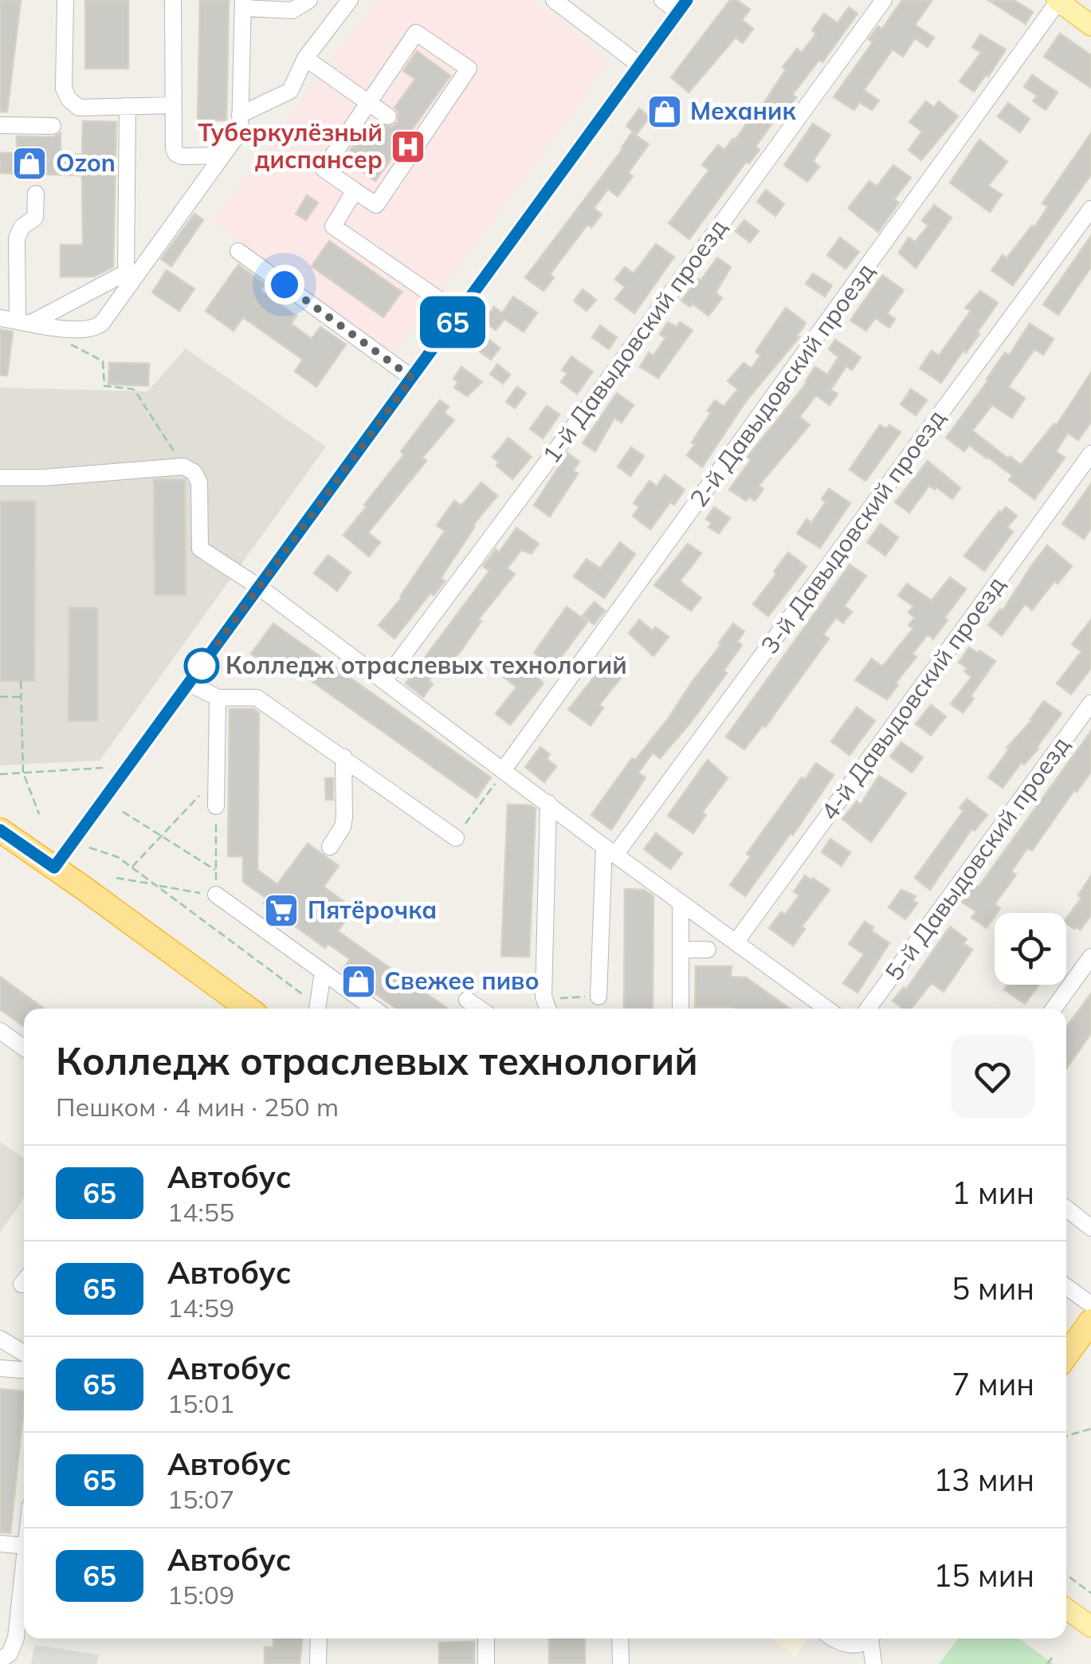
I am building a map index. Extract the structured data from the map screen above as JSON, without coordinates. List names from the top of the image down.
{
  "streets": {
    "street": [
      "1-й Давыдовский проезд",
      "2-й Давыдовский проезд",
      "3-й Давыдовский проезд",
      "4-й Давыдовский проезд",
      "5-й Давыдовский проезд"
    ]
  },
  "places": {
    "shop": ["Механик", "Ozon", "Свежее пиво"],
    "hospital": ["Туберкулёзный диспансер"],
    "other": ["Колледж отраслевых технологий"],
    "supermarket": ["Пятёрочка"]
  },
  "lines": ["bus line 65"],
  "page": {
    "on_map": "65",
    "heading": ["Колледж отраслевых технологий", "Пешком · 4 мин · 250 m"],
    "list": [
      {
        "mark": "65",
        "name": "Автобус",
        "note": "14:55",
        "value": "1 мин"
      },
      {
        "mark": "65",
        "name": "Автобус",
        "note": "14:59",
        "value": "5 мин"
      },
      {
        "mark": "65",
        "name": "Автобус",
        "note": "15:01",
        "value": "7 мин"
      },
      {
        "mark": "65",
        "name": "Автобус",
        "note": "15:07",
        "value": "13 мин"
      },
      {
        "mark": "65",
        "name": "Автобус",
        "note": "15:09",
        "value": "15 мин"
      }
    ]
  }
}
